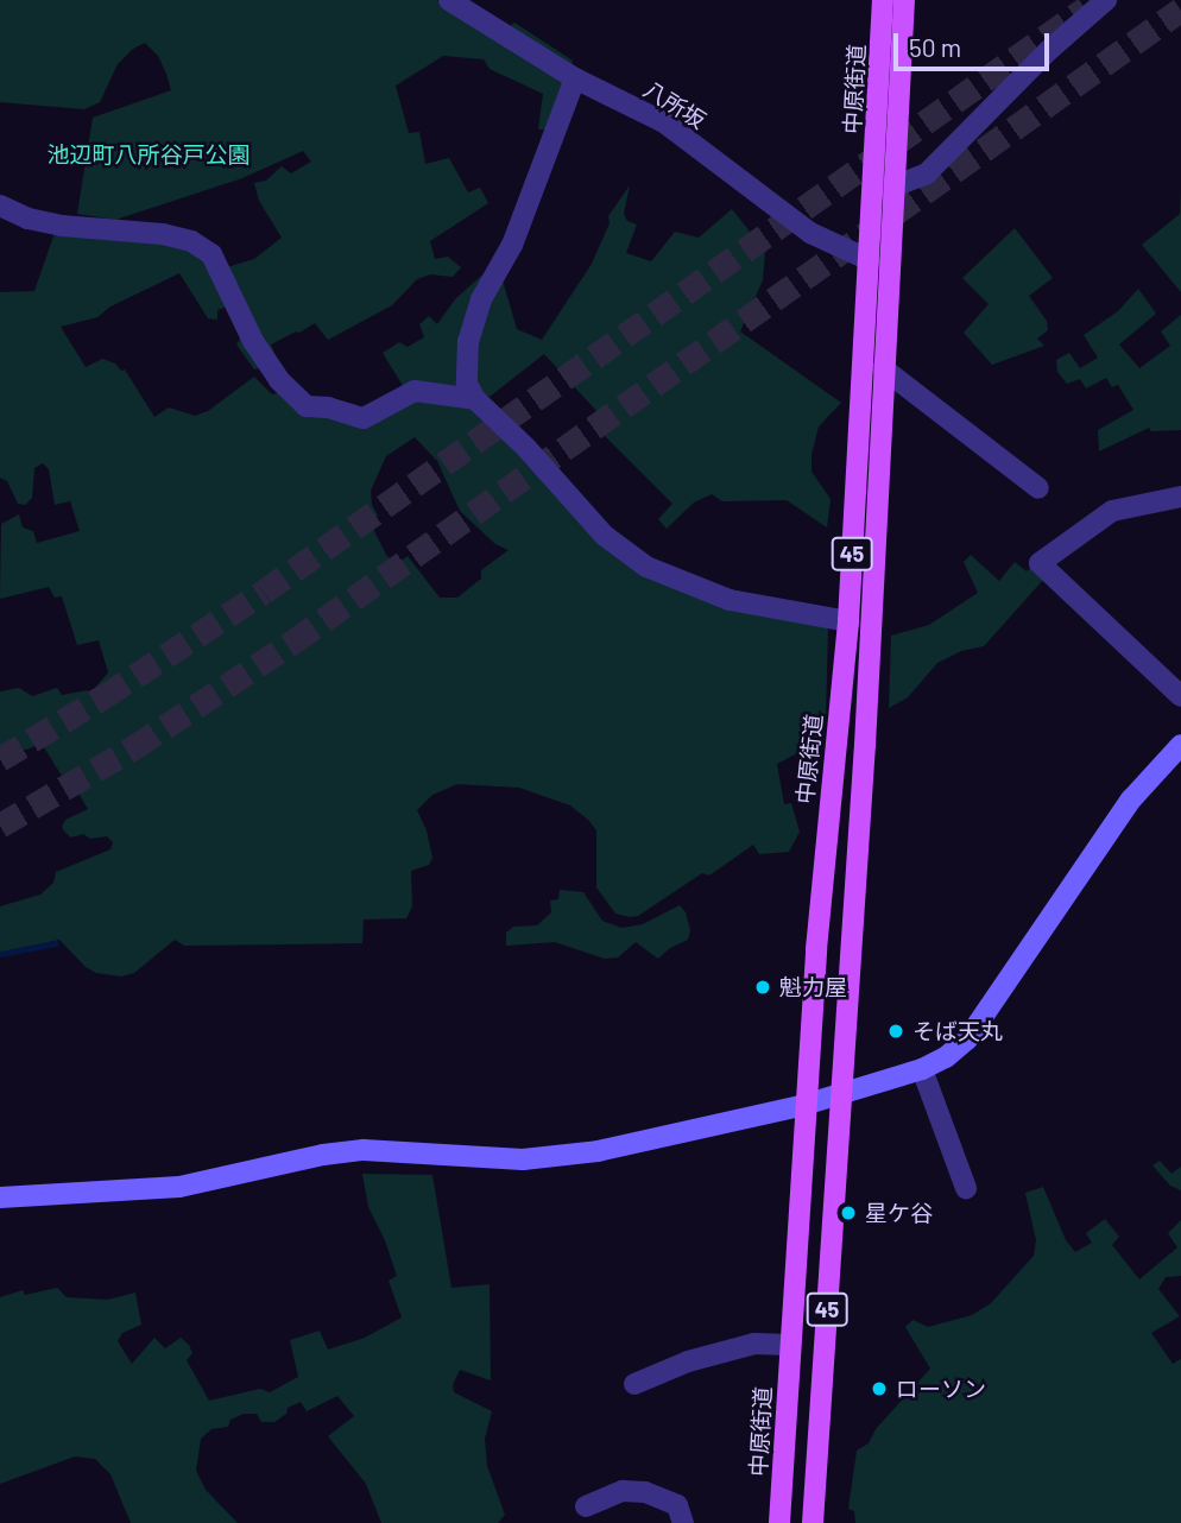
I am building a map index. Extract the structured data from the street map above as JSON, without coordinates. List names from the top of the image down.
{
  "streets": {
    "main road": ["中原街道", "45"],
    "street": ["八所坂"]
  },
  "crossings": [
    ["中原街道", "八所坂"]
  ],
  "parks": ["池辺町八所谷戸公園"],
  "places": [
    "魁力屋",
    "そば天丸",
    "星ケ谷",
    "ローソン"
  ],
  "scale_bar": "50 m"
}
